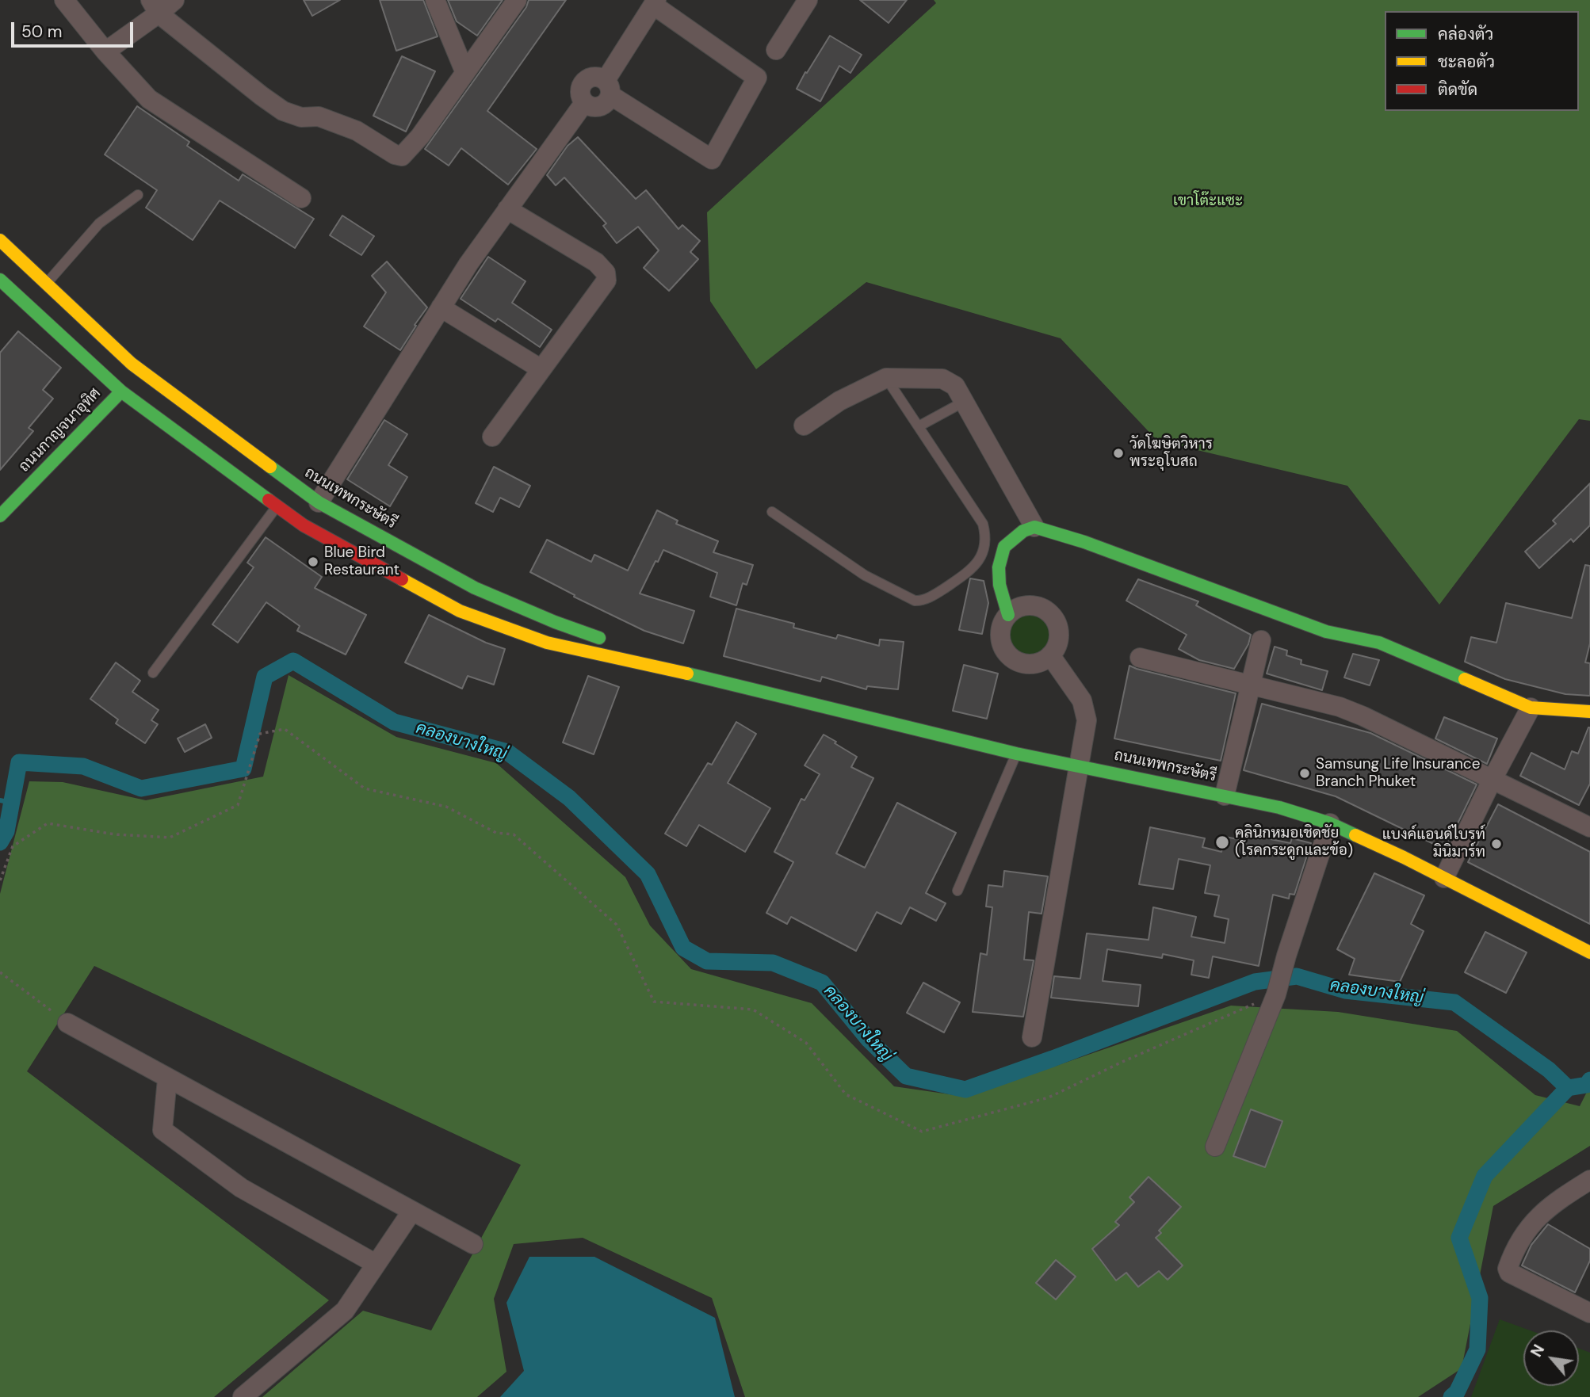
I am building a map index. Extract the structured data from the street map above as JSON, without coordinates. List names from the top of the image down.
{
  "streets": {
    "main road": ["ถนนกาญจนาอุทิศ", "ถนนเทพกระษัตรี"]
  },
  "crossings": [
    ["ถนนกาญจนาอุทิศ", "ถนนเทพกระษัตรี"]
  ],
  "water": ["คลองบางใหญ่"],
  "parks": ["เขาโต๊ะแซะ"],
  "places": [
    "วัดโฆษิตวิหาร พระอุโบสถ",
    "Blue Bird Restaurant",
    "Samsung Life Insurance Branch Phuket",
    "คลินิกหมอเชิดชัย (โรคกระดูกและข้อ)",
    "แบงค์แอนด์ไบรท์ มินิมาร์ท"
  ],
  "legend": ["คล่องตัว", "ชะลอตัว", "ติดขัด"],
  "scale_bar": "50 m",
  "north": "top left"
}
